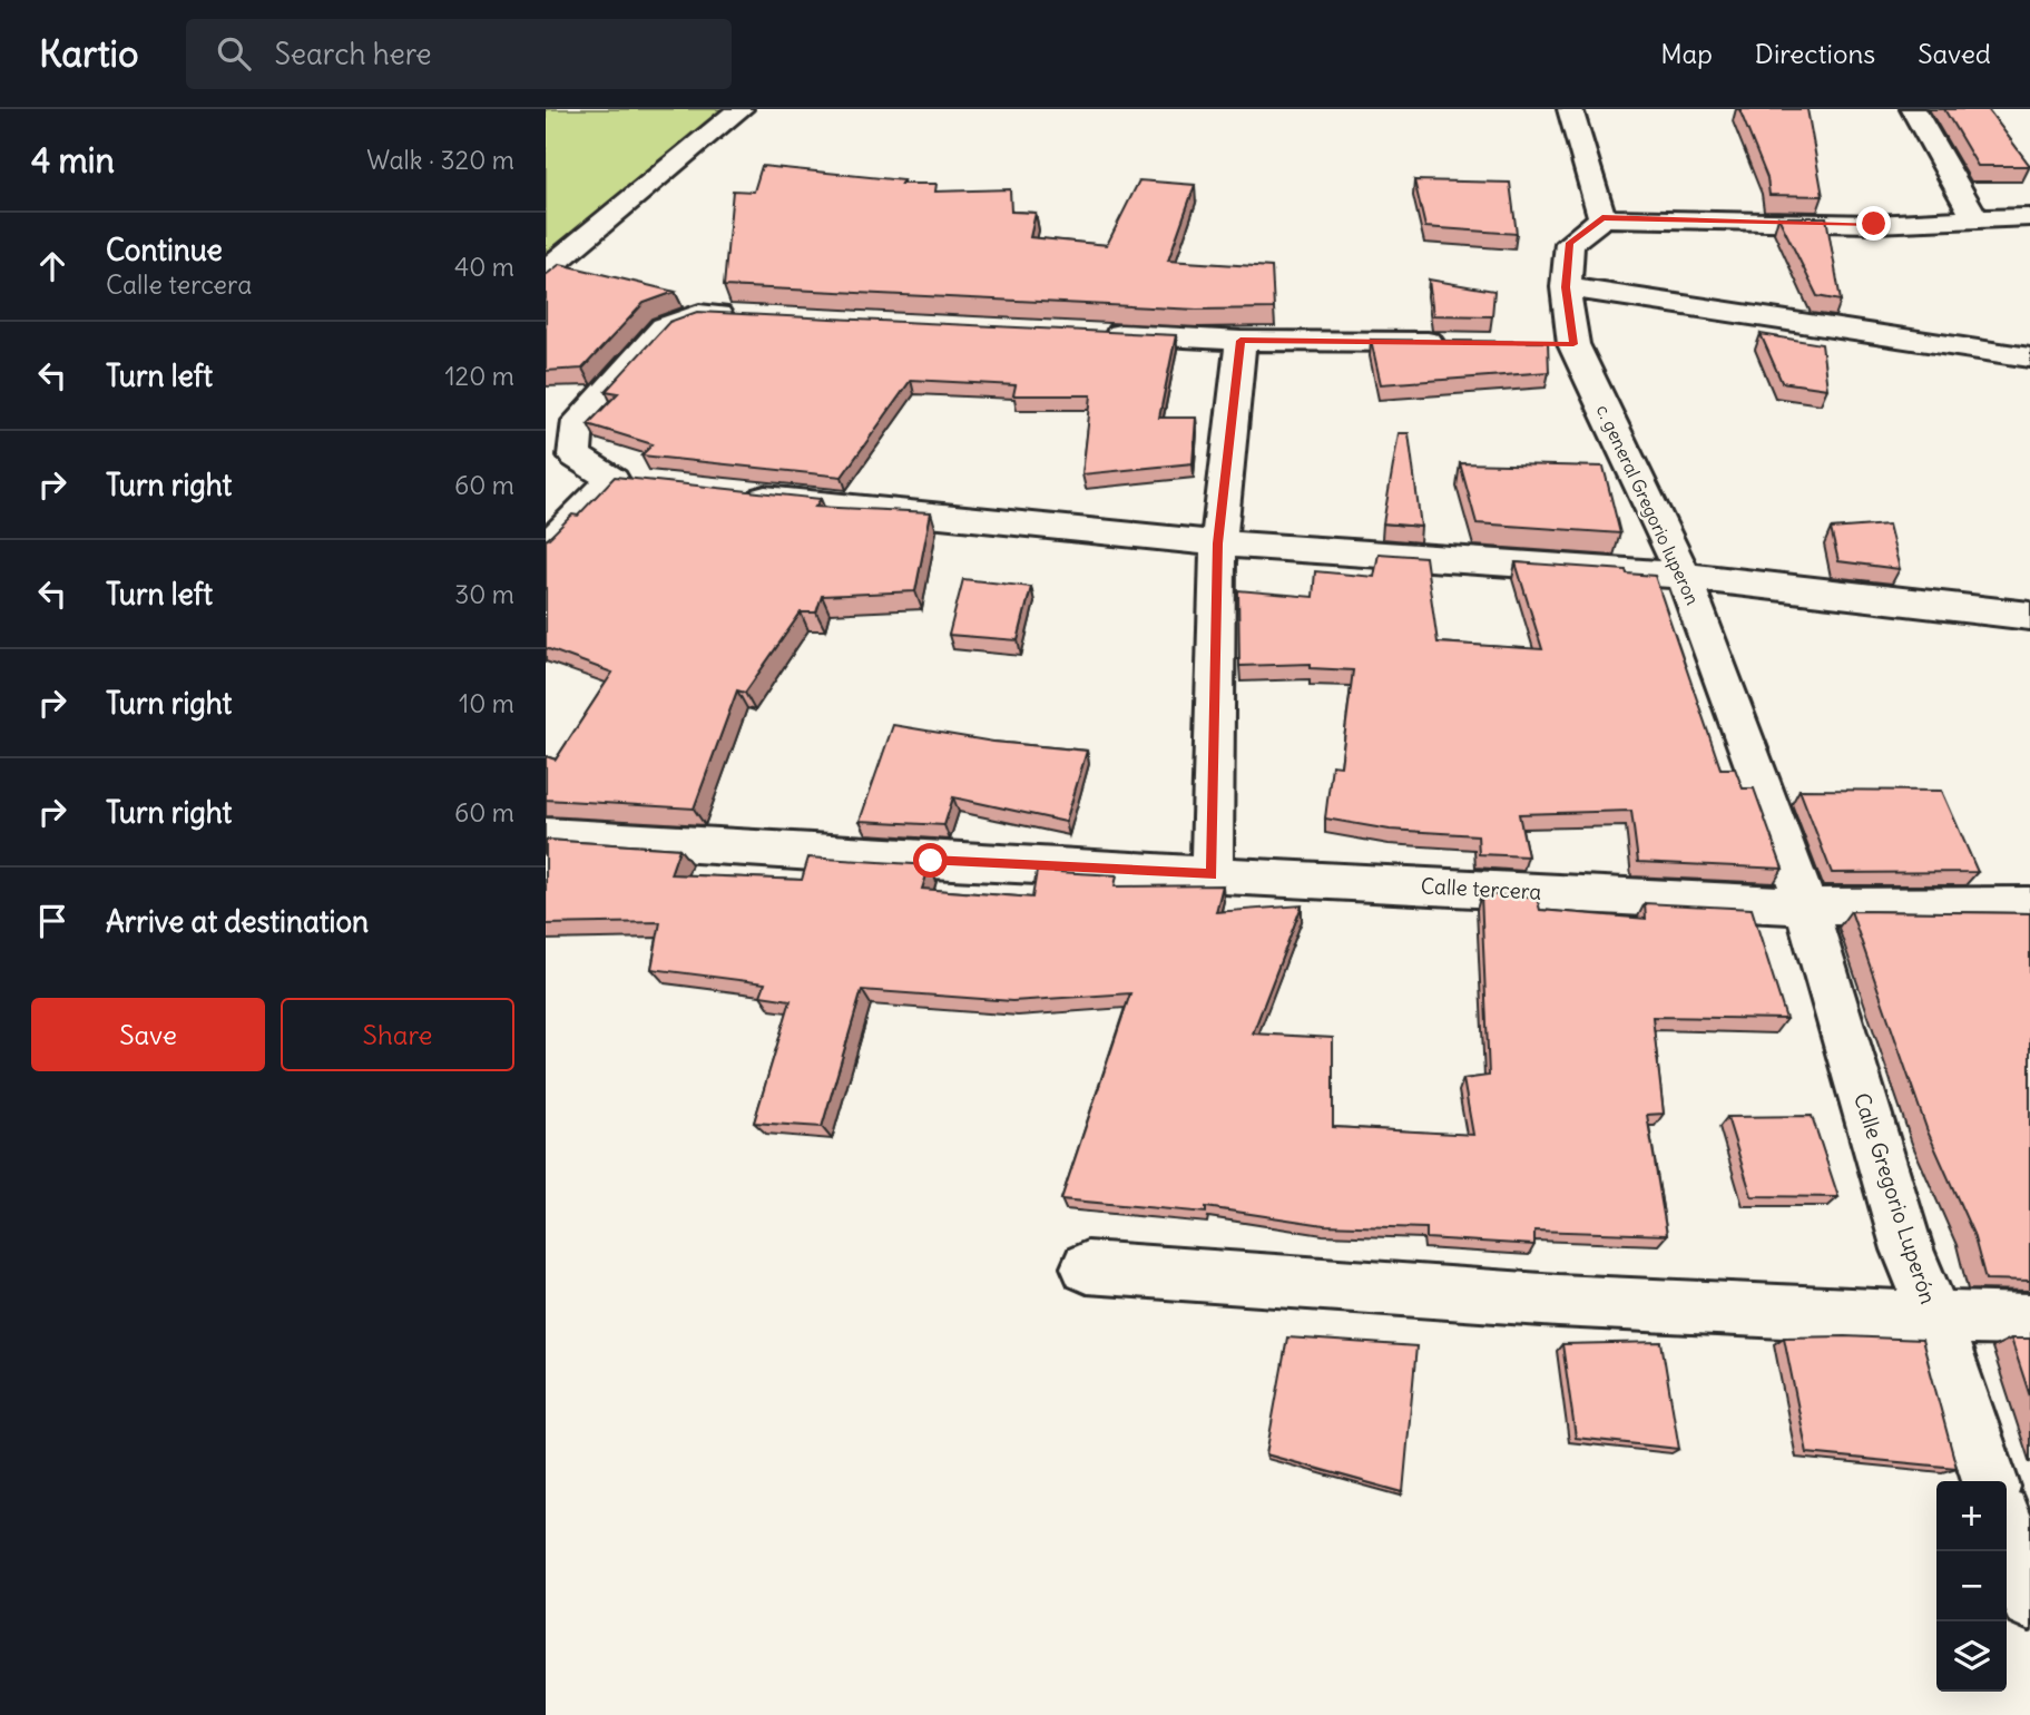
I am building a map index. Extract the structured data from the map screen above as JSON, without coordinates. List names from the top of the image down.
{
  "streets": {
    "street": ["c. general Gregorio luperon", "Calle tercera", "Calle Gregorio Luperón"]
  },
  "crossings": [
    ["c. general Gregorio luperon", "Calle tercera"],
    ["c. general Gregorio luperon", "Calle Gregorio Luperón"],
    ["Calle tercera", "Calle Gregorio Luperón"]
  ],
  "page": {
    "header": "Kartio",
    "search": "Search here",
    "nav": ["Map", "Directions", "Saved"],
    "heading": ["4 min", "Walk · 320 m"],
    "list": [
      ["Continue", "Calle tercera", "40 m"],
      ["Turn left", "120 m"],
      ["Turn right", "60 m"],
      ["Turn left", "30 m"],
      ["Turn right", "10 m"],
      ["Turn right", "60 m"],
      "Arrive at destination"
    ],
    "buttons": ["Save", "Share"],
    "map_buttons": ["+", "−"]
  }
}
